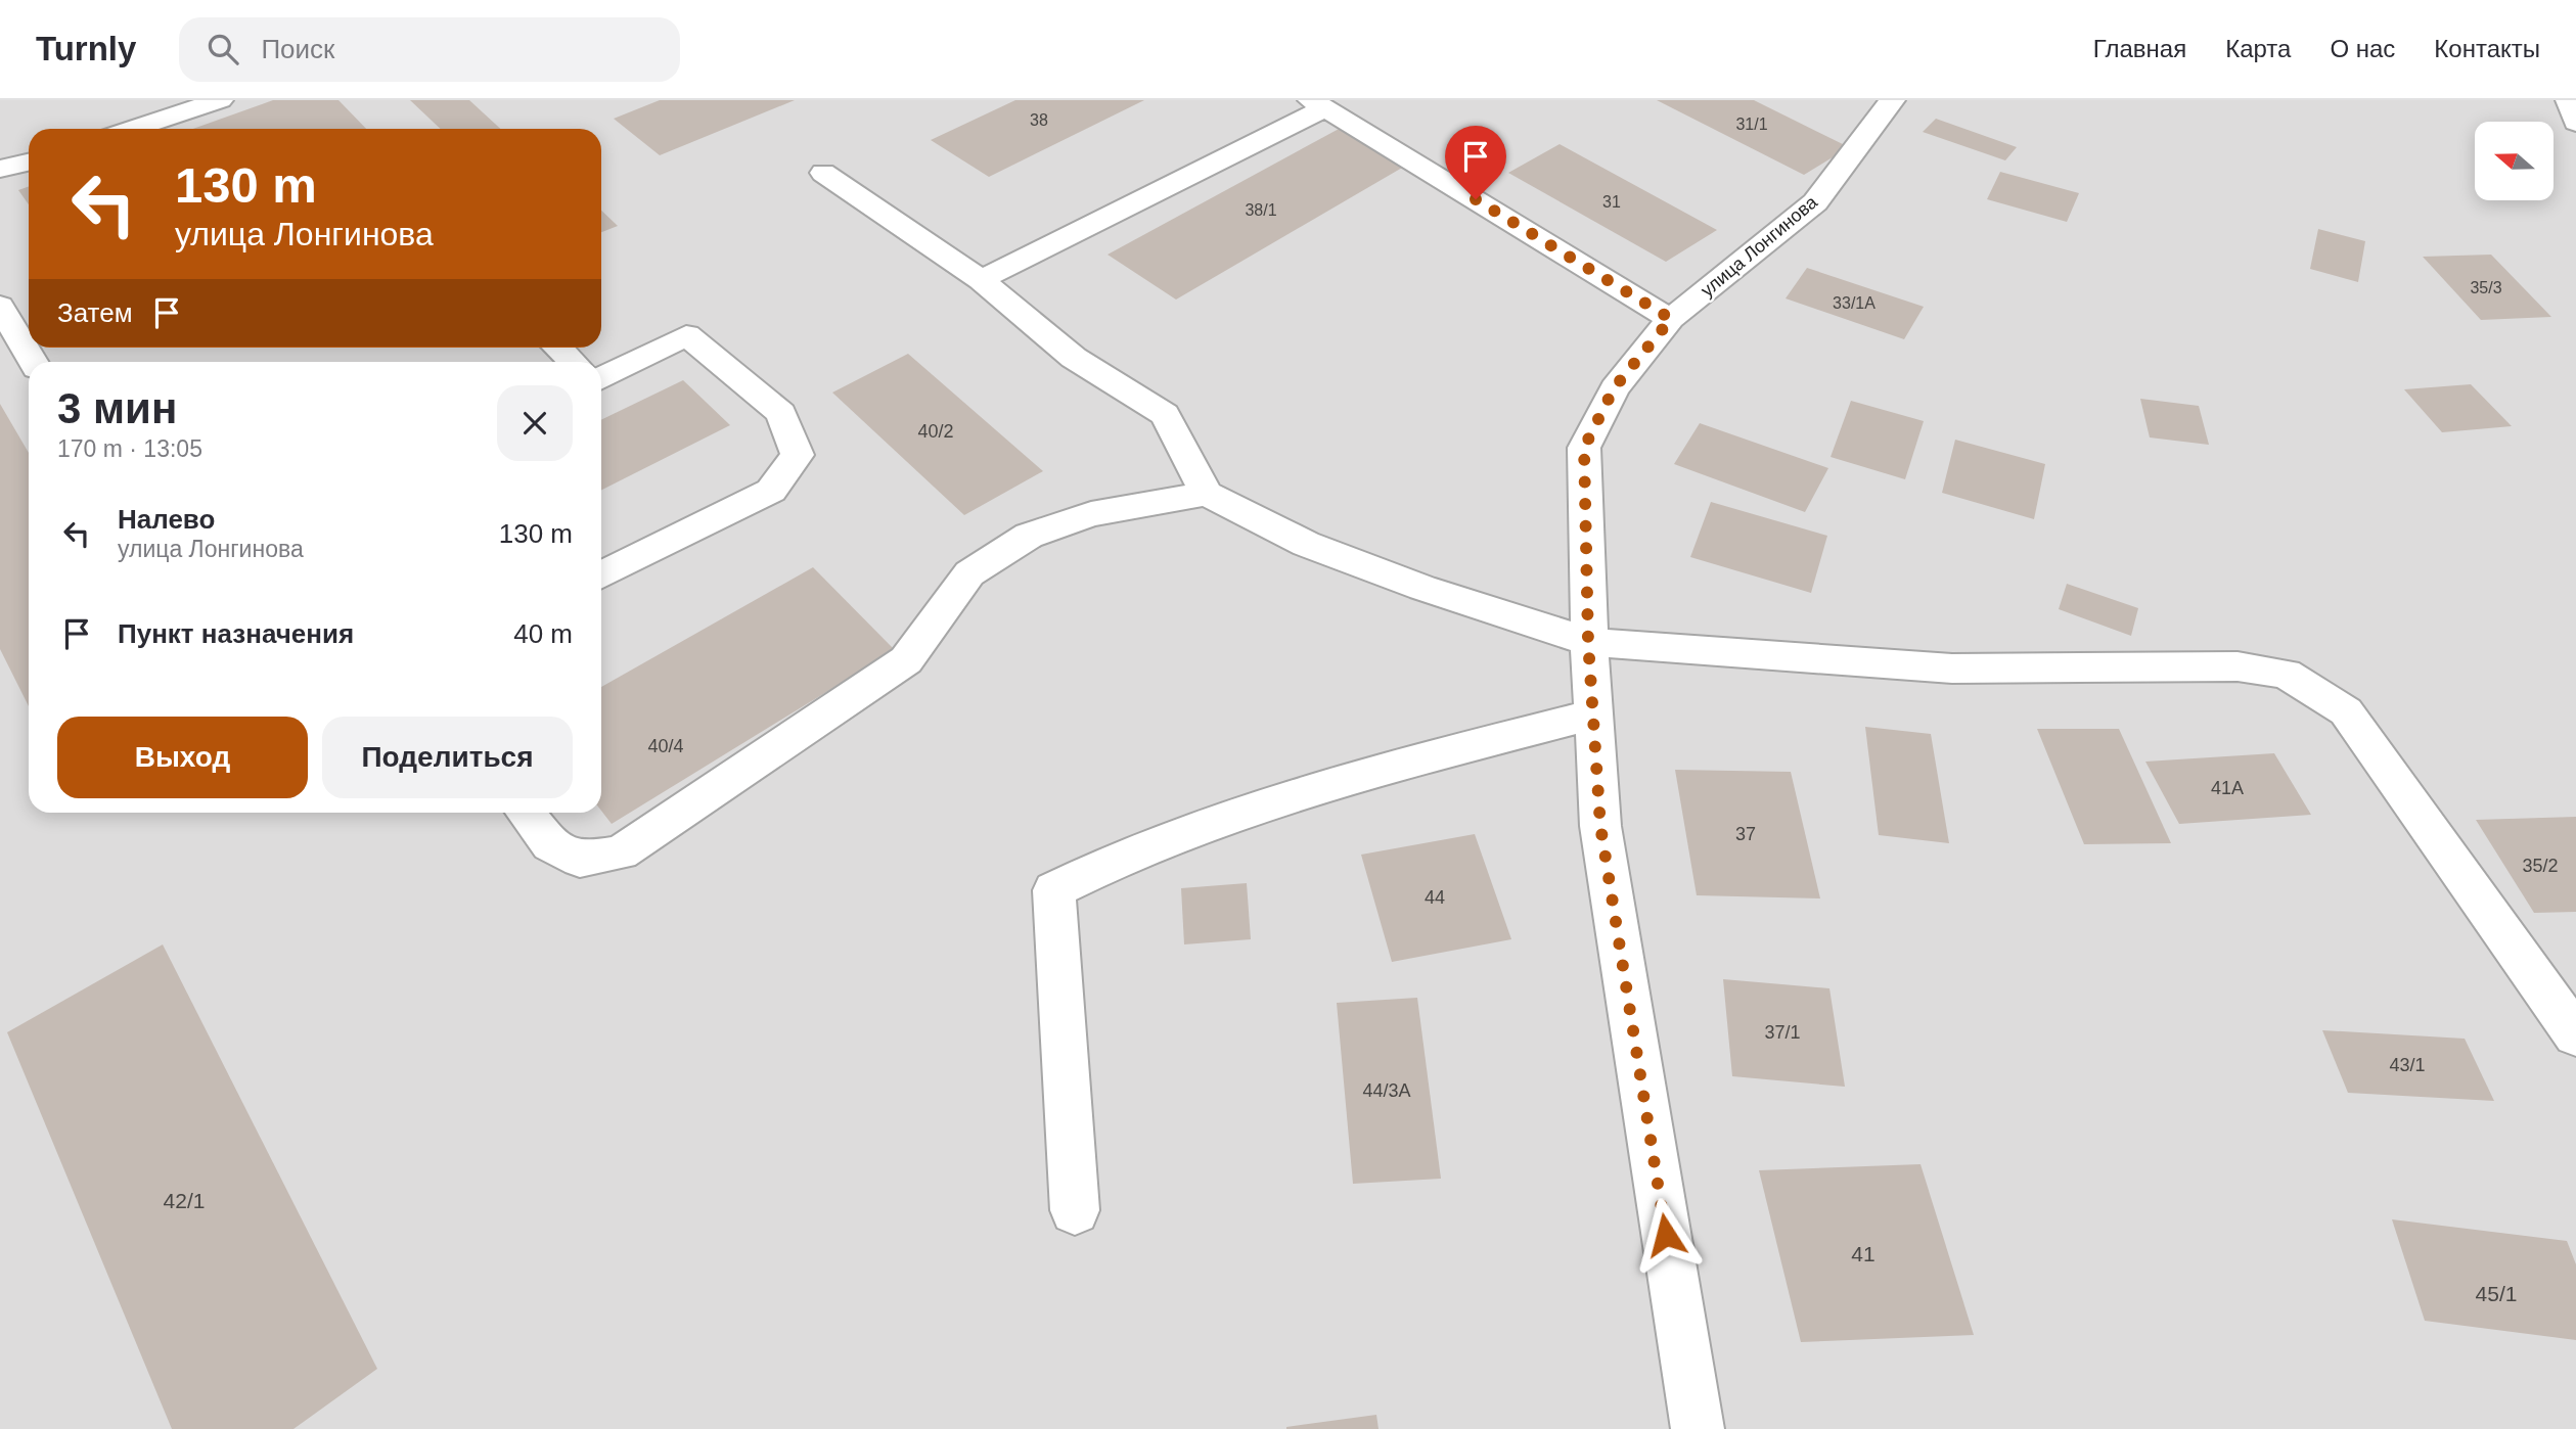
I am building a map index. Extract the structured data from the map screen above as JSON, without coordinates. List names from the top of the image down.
{
  "streets": {
    "street": ["улица Лонгинова"]
  },
  "house_numbers": [
    "38",
    "31/1",
    "31",
    "38/1",
    "35/3",
    "33/1А",
    "40/2",
    "40/4",
    "41А",
    "37",
    "35/2",
    "44",
    "37/1",
    "43/1",
    "44/3А",
    "42/1",
    "41",
    "45/1"
  ],
  "north": "left",
  "page": {
    "header": "Turnly",
    "search": "Поиск",
    "nav": [
      "Главная",
      "Карта",
      "О нас",
      "Контакты"
    ],
    "turn": ["130 m", "улица Лонгинова"],
    "then": "Затем",
    "heading": ["3 мин", "170 m · 13:05"],
    "list": [
      {
        "name": "Налево",
        "note": "улица Лонгинова",
        "value": "130 m"
      },
      {
        "name": "Пункт назначения",
        "value": "40 m"
      }
    ],
    "buttons": ["Выход", "Поделиться"]
  }
}
